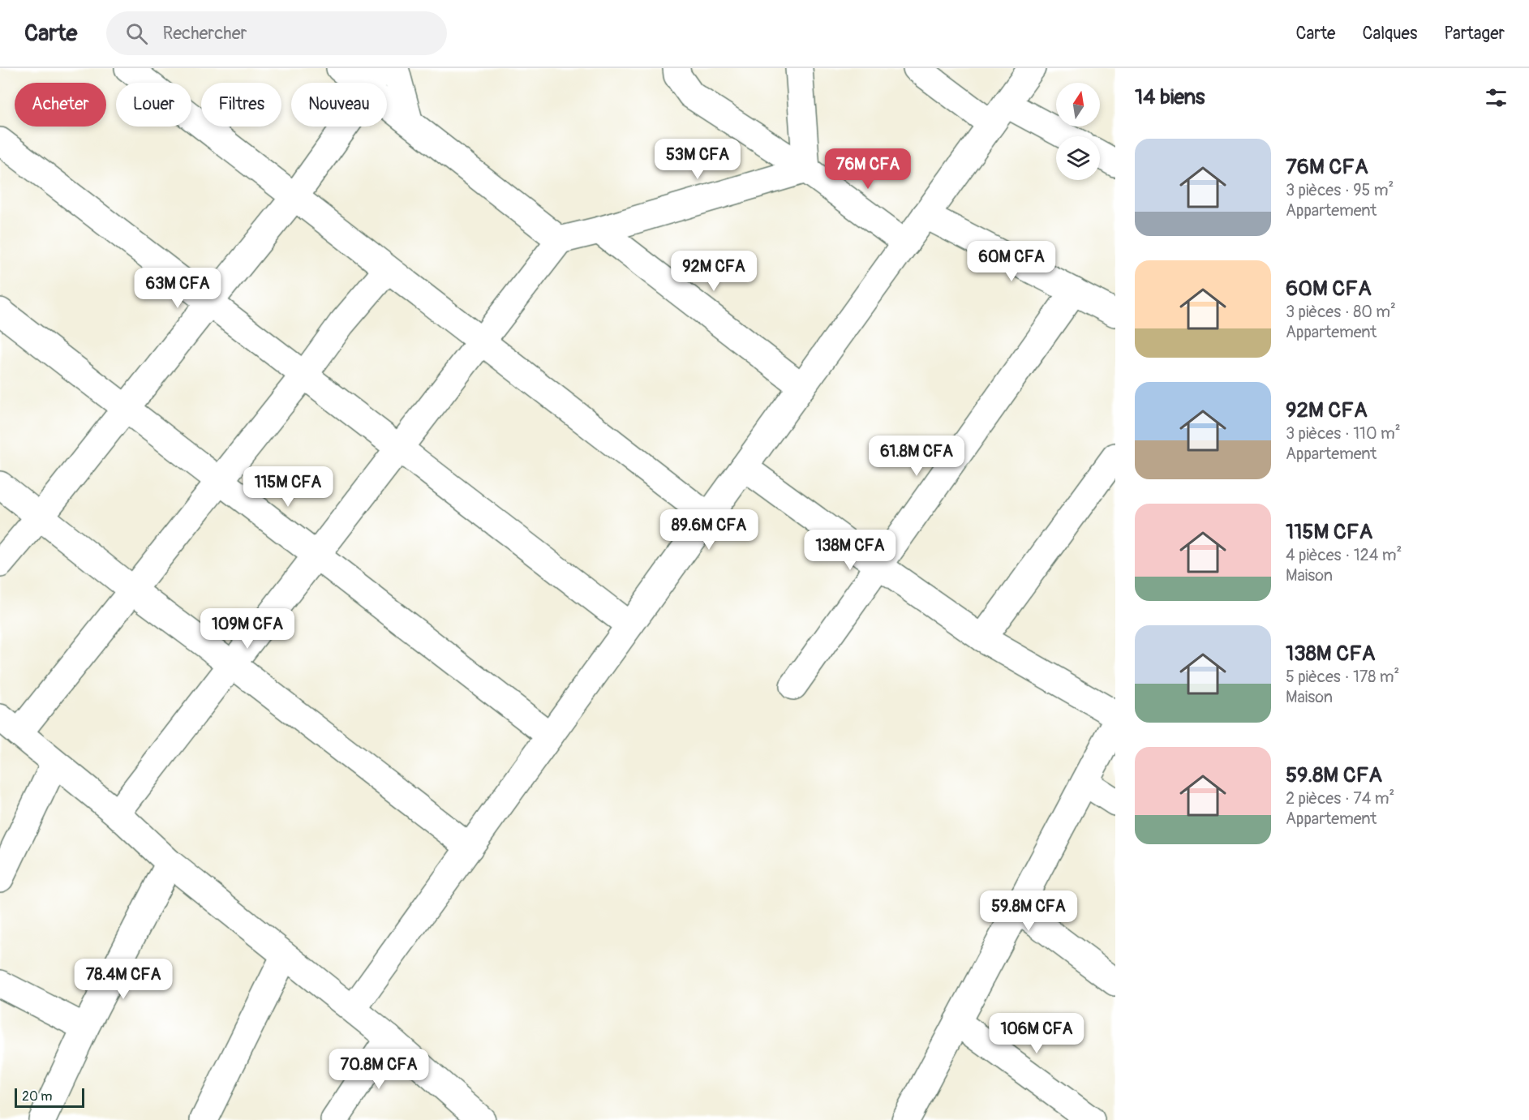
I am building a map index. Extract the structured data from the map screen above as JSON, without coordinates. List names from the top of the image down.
{
  "scale_bar": "20 m",
  "north": "top",
  "page": {
    "header": "Carte",
    "search": "Rechercher",
    "nav": ["Carte", "Calques", "Partager"],
    "heading": "14 biens",
    "chip": [
      "Acheter",
      "Louer",
      "Filtres",
      "Nouveau"
    ],
    "list": [
      {
        "name": "76M CFA",
        "note": "3 pièces · 95 m² · Appartement"
      },
      {
        "name": "60M CFA",
        "note": "3 pièces · 80 m² · Appartement"
      },
      {
        "name": "92M CFA",
        "note": "3 pièces · 110 m² · Appartement"
      },
      {
        "name": "115M CFA",
        "note": "4 pièces · 124 m² · Maison"
      },
      {
        "name": "138M CFA",
        "note": "5 pièces · 178 m² · Maison"
      },
      {
        "name": "59.8M CFA",
        "note": "2 pièces · 74 m² · Appartement"
      }
    ],
    "price": [
      "53M CFA",
      "76M CFA",
      "60M CFA",
      "92M CFA",
      "63M CFA",
      "61.8M CFA",
      "115M CFA",
      "89.6M CFA",
      "138M CFA",
      "109M CFA",
      "59.8M CFA",
      "78.4M CFA",
      "106M CFA",
      "70.8M CFA"
    ],
    "scale": "20 m"
  }
}
